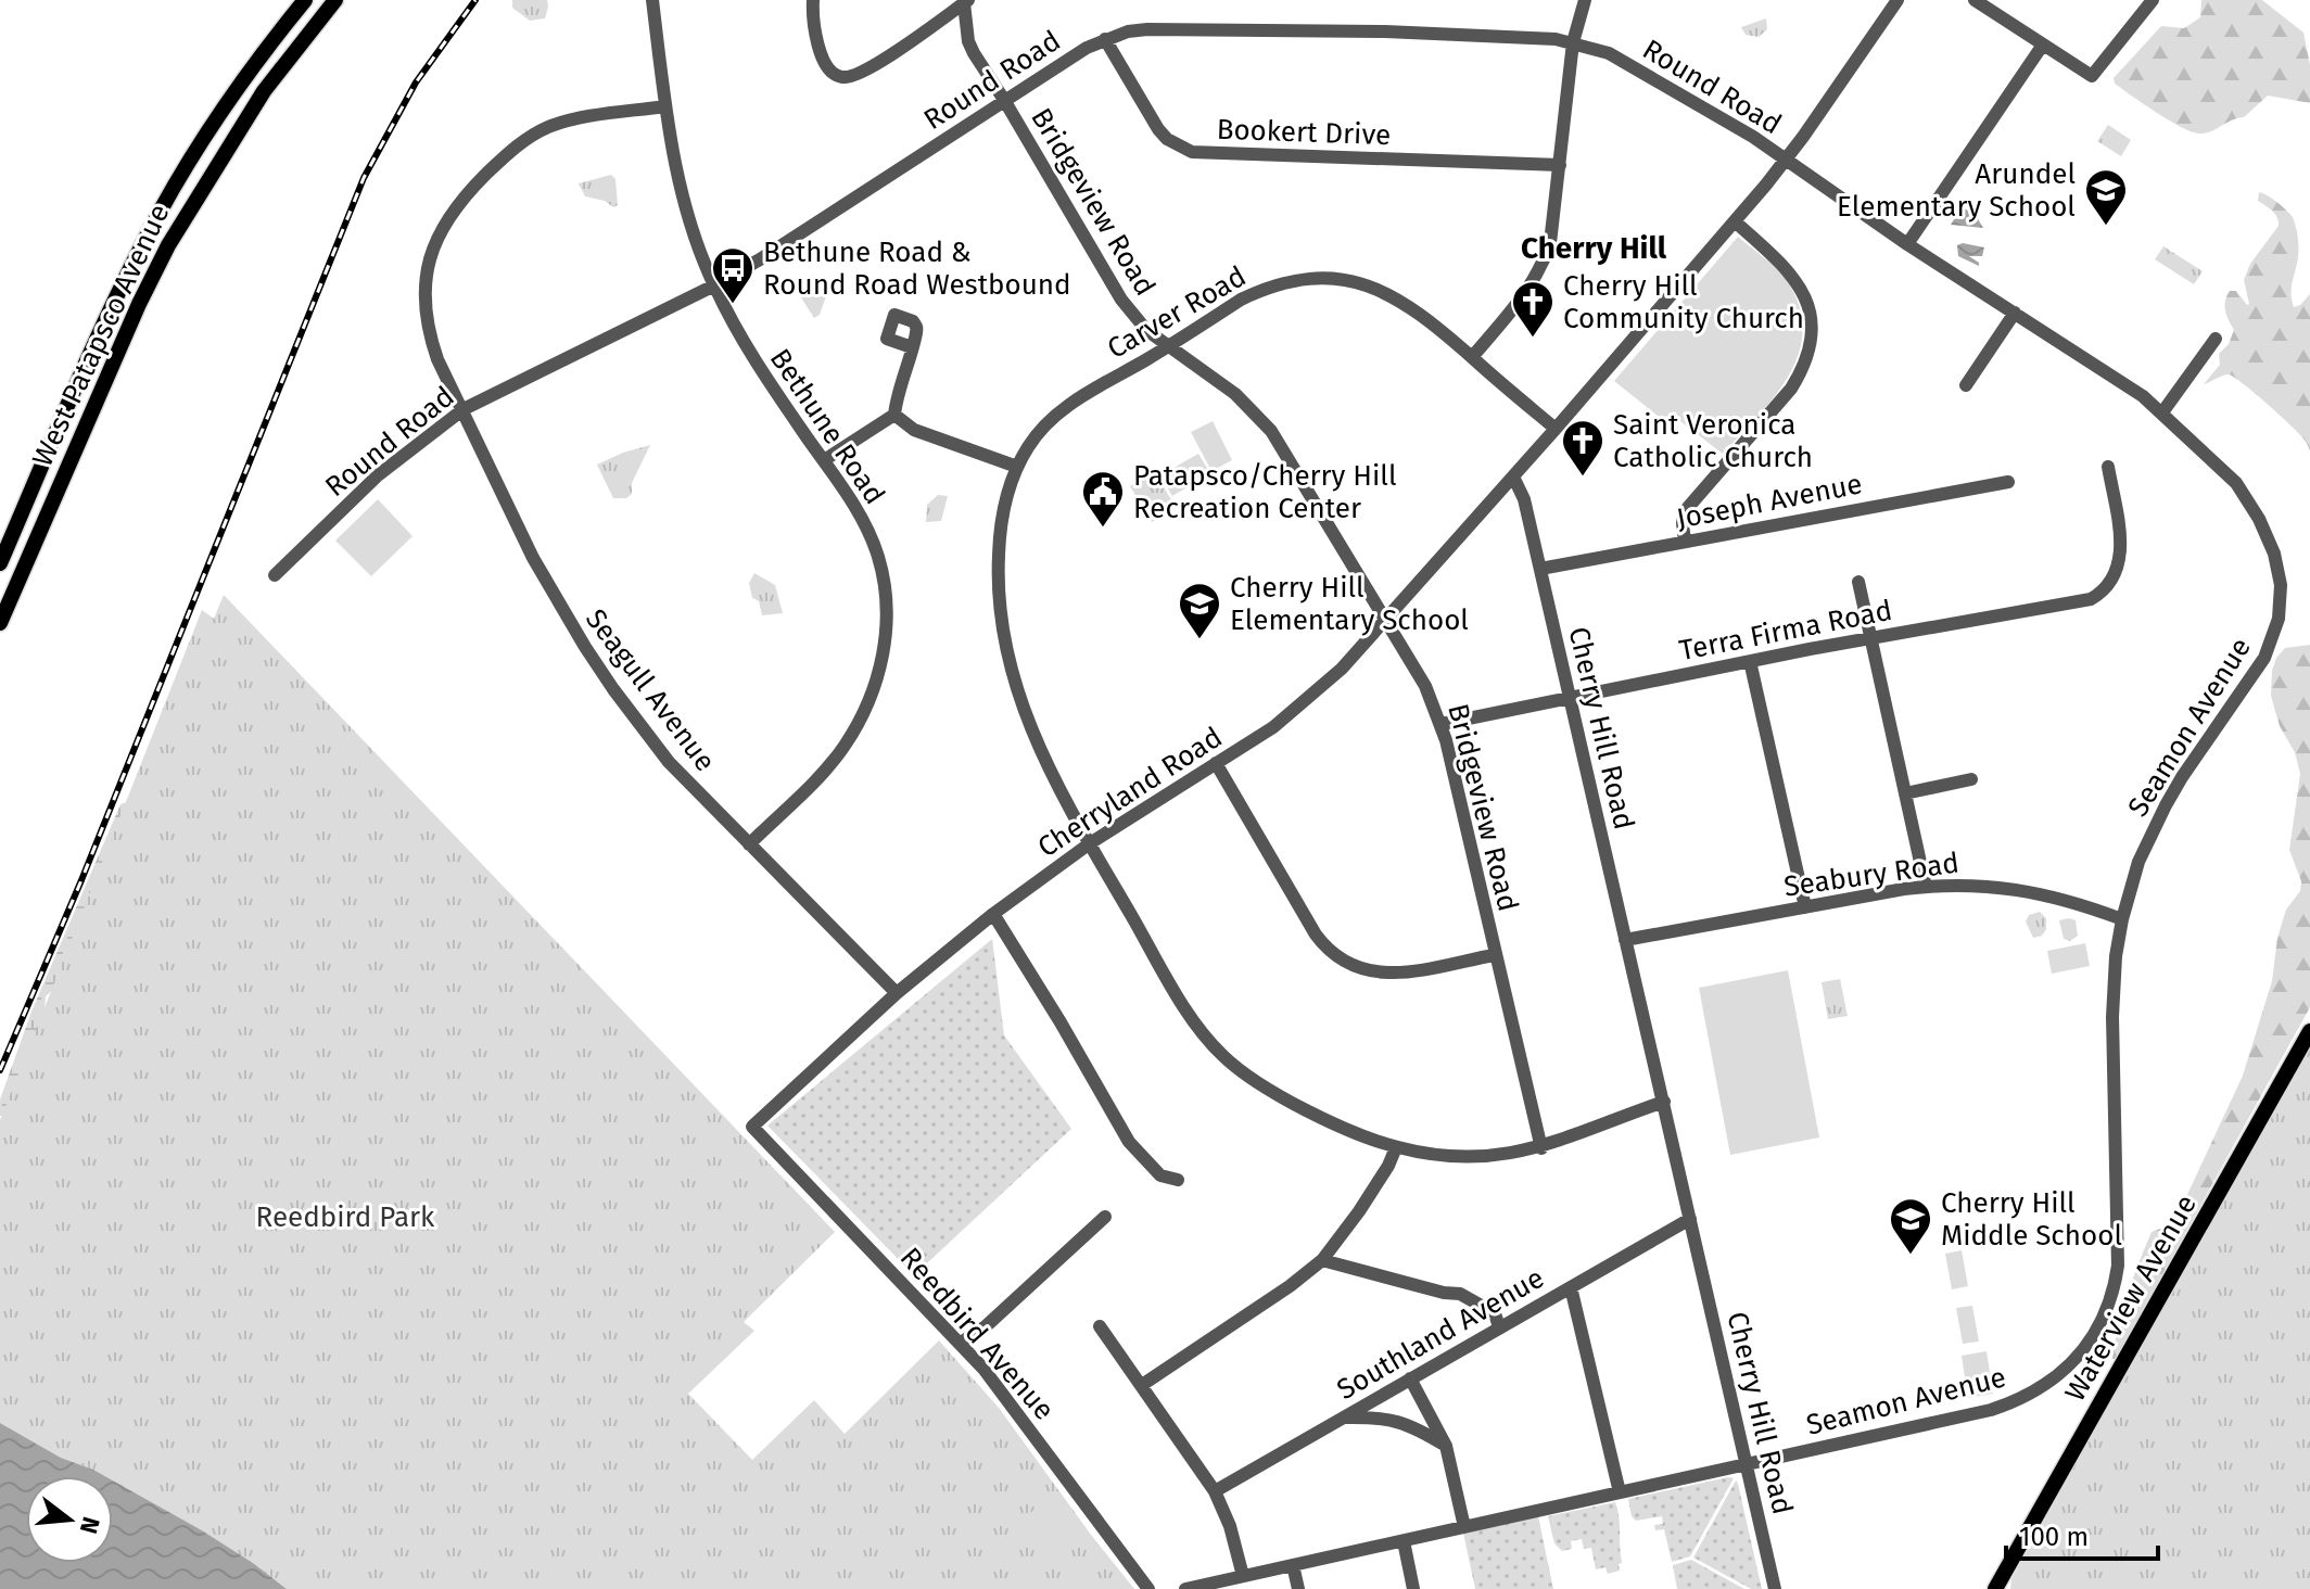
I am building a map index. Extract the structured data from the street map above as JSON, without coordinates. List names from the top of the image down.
{
  "streets": {
    "main road": ["West Patapsco Avenue", "Waterview Avenue"],
    "street": [
      "Round Road",
      "Bookert Drive",
      "Bridgeview Road",
      "Carver Road",
      "Bethune Road",
      "Joseph Avenue",
      "Terra Firma Road",
      "Seagull Avenue",
      "Seamon Avenue",
      "Cherry Hill Road",
      "Cherryland Road",
      "Seabury Road",
      "Reedbird Avenue",
      "Southland Avenue"
    ]
  },
  "crossings": [
    ["Round Road", "Bookert Drive"],
    ["Round Road", "Bridgeview Road"],
    ["Round Road", "Bethune Road"],
    ["Round Road", "Seagull Avenue"],
    ["Round Road", "Seamon Avenue"],
    ["Bridgeview Road", "Carver Road"],
    ["Bridgeview Road", "Terra Firma Road"],
    ["Bridgeview Road", "Cherryland Road"],
    ["Carver Road", "Cherry Hill Road"],
    ["Carver Road", "Cherryland Road"],
    ["Bethune Road", "Seagull Avenue"],
    ["Joseph Avenue", "Cherry Hill Road"],
    ["Terra Firma Road", "Cherry Hill Road"],
    ["Seagull Avenue", "Cherryland Road"],
    ["Seamon Avenue", "Cherry Hill Road"],
    ["Seamon Avenue", "Seabury Road"],
    ["Cherry Hill Road", "Cherryland Road"],
    ["Cherry Hill Road", "Seabury Road"],
    ["Cherry Hill Road", "Southland Avenue"],
    ["Cherryland Road", "Reedbird Avenue"]
  ],
  "districts": ["Cherry Hill"],
  "parks": ["Reedbird Park"],
  "places": {
    "school or university": ["Arundel Elementary School", "Cherry Hill Elementary School", "Cherry Hill Middle School"],
    "bus stop": ["Bethune Road & Round Road Westbound"],
    "church": ["Cherry Hill Community Church", "Saint Veronica Catholic Church"],
    "public building": ["Patapsco/Cherry Hill Recreation Center"]
  },
  "scale_bar": "100 m",
  "north": "right"
}
